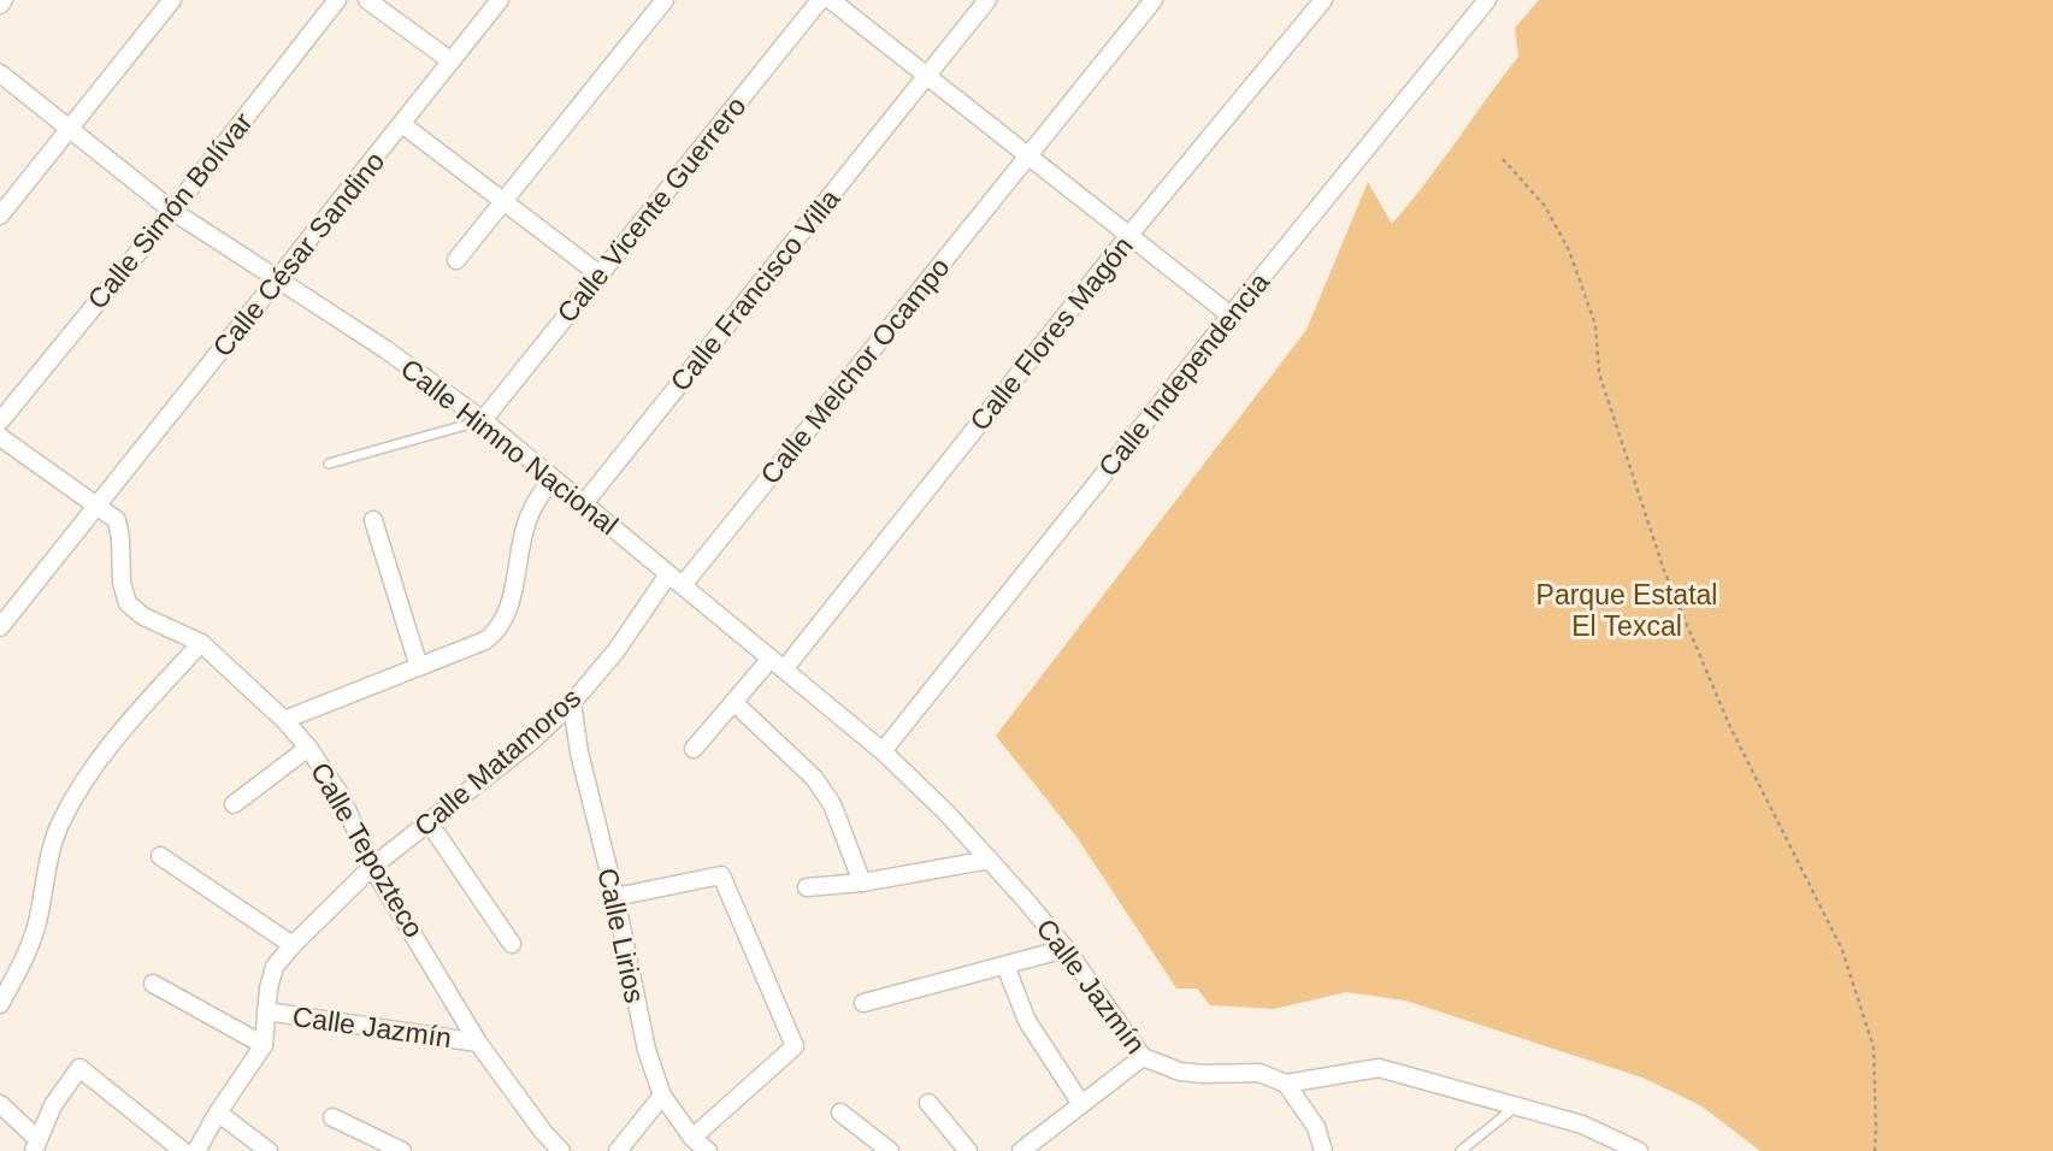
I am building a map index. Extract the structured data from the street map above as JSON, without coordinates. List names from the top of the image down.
{
  "streets": {
    "street": [
      "Calle Vicente Guerrero",
      "Calle Simón Bolívar",
      "Calle César Sandino",
      "Calle Francisco Villa",
      "Calle Flores Magón",
      "Calle Melchor Ocampo",
      "Calle Independencia",
      "Calle Himno Nacional",
      "Calle Matamoros",
      "Calle Tepozteco",
      "Calle Lirios",
      "Calle Jazmín"
    ]
  },
  "crossings": [
    ["Calle Vicente Guerrero", "Calle Himno Nacional"],
    ["Calle Simón Bolívar", "Calle Himno Nacional"],
    ["Calle César Sandino", "Calle Himno Nacional"],
    ["Calle César Sandino", "Calle Tepozteco"],
    ["Calle Francisco Villa", "Calle Himno Nacional"],
    ["Calle Flores Magón", "Calle Himno Nacional"],
    ["Calle Melchor Ocampo", "Calle Himno Nacional"],
    ["Calle Melchor Ocampo", "Calle Matamoros"],
    ["Calle Independencia", "Calle Himno Nacional"],
    ["Calle Himno Nacional", "Calle Matamoros"],
    ["Calle Himno Nacional", "Calle Jazmín"],
    ["Calle Matamoros", "Calle Tepozteco"],
    ["Calle Matamoros", "Calle Lirios"],
    ["Calle Matamoros", "Calle Jazmín"],
    ["Calle Tepozteco", "Calle Jazmín"]
  ],
  "parks": ["Parque Estatal El Texcal"]
}
